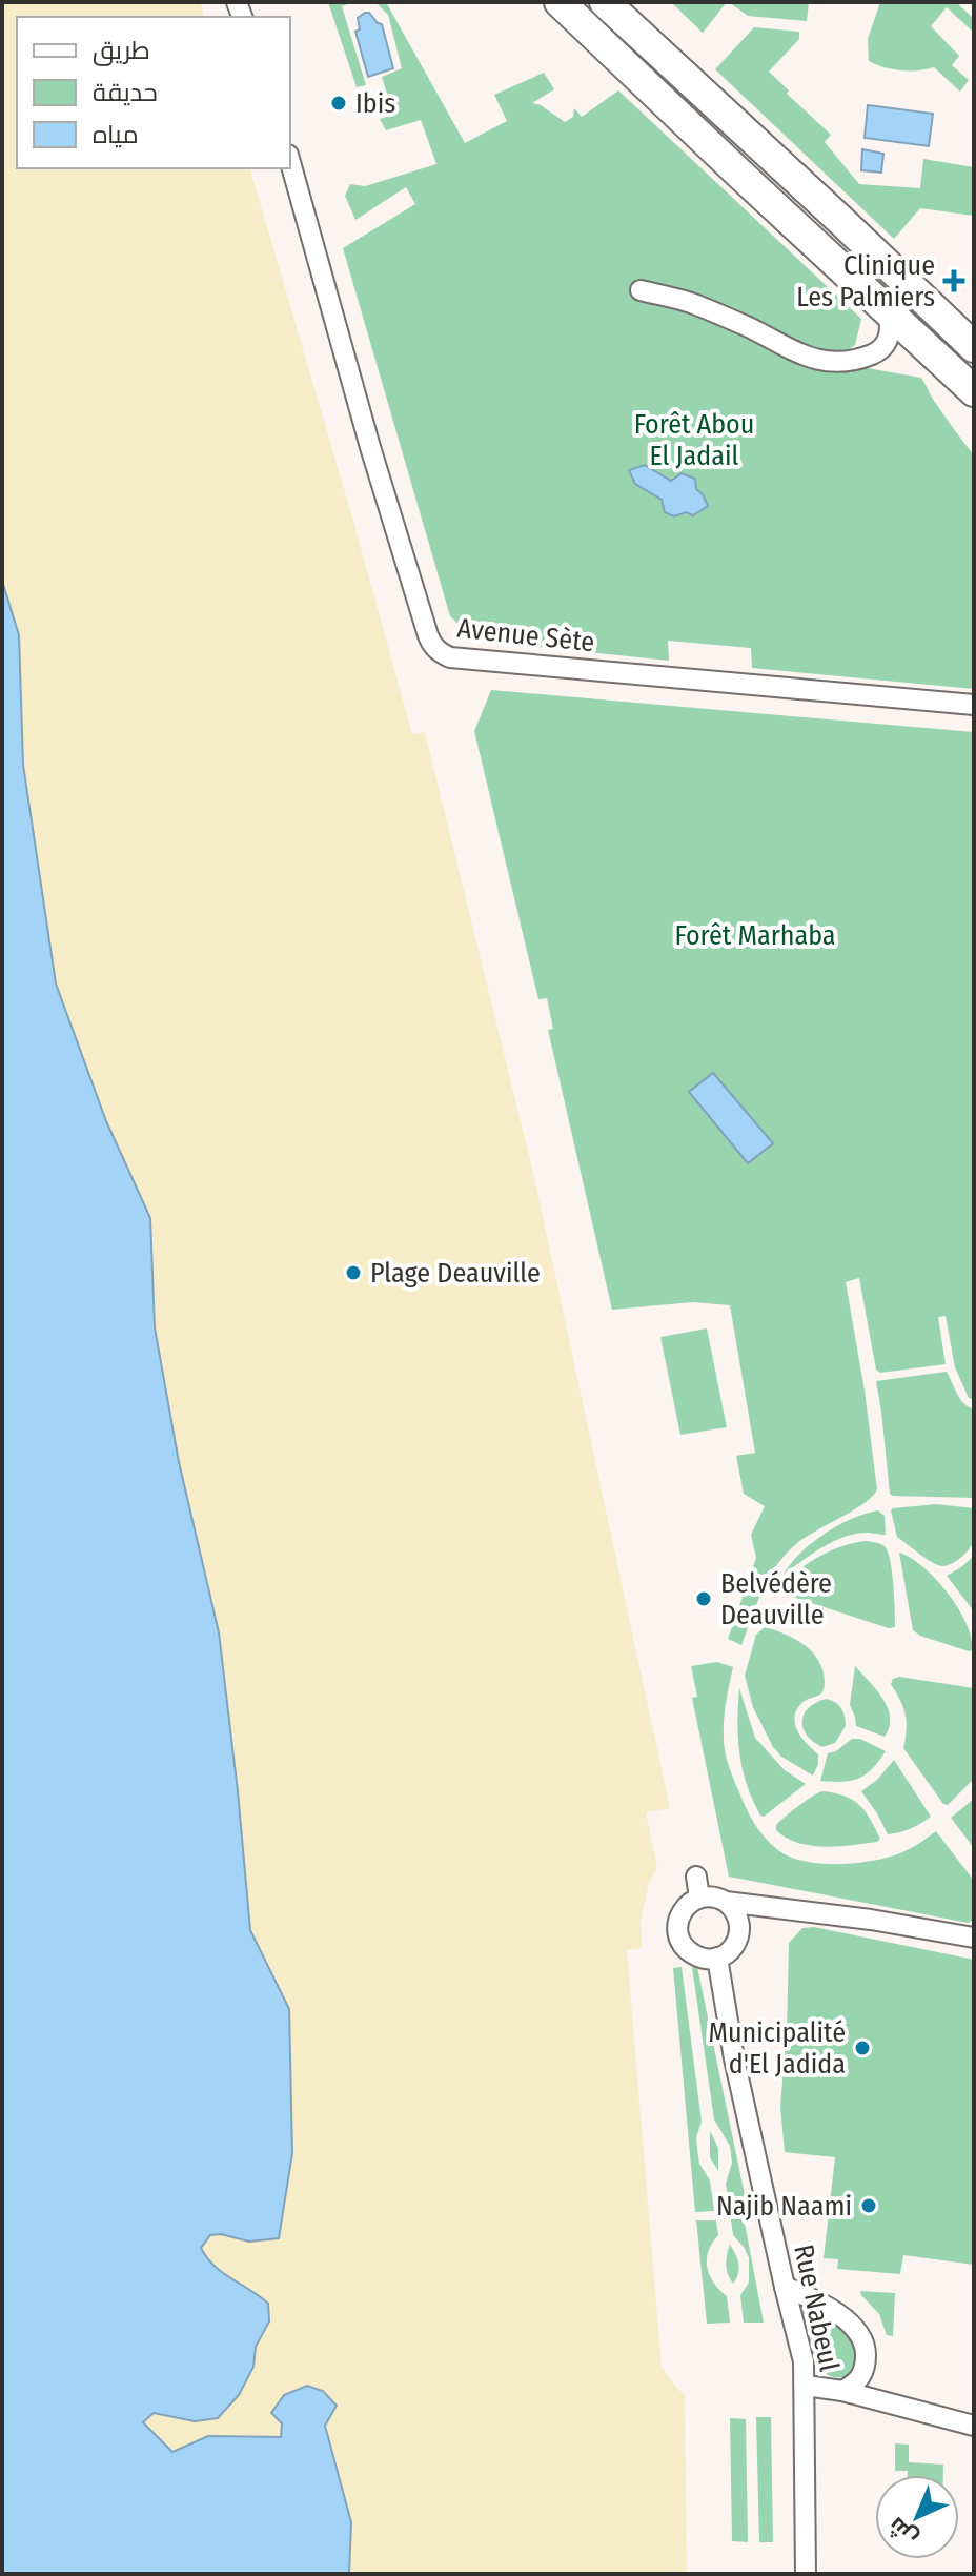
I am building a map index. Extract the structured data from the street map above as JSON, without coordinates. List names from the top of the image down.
{
  "streets": {
    "street": ["Avenue Sète", "Rue Nabeul"]
  },
  "parks": ["Forêt Abou El Jadail", "Forêt Marhaba"],
  "places": {
    "other": [
      "Ibis",
      "Plage Deauville",
      "Belvédère Deauville",
      "Municipalité d'El Jadida",
      "Najib Naami"
    ],
    "health": ["Clinique Les Palmiers"]
  },
  "legend": ["طريق", "حديقة", "مياه"],
  "north": "bottom left"
}
